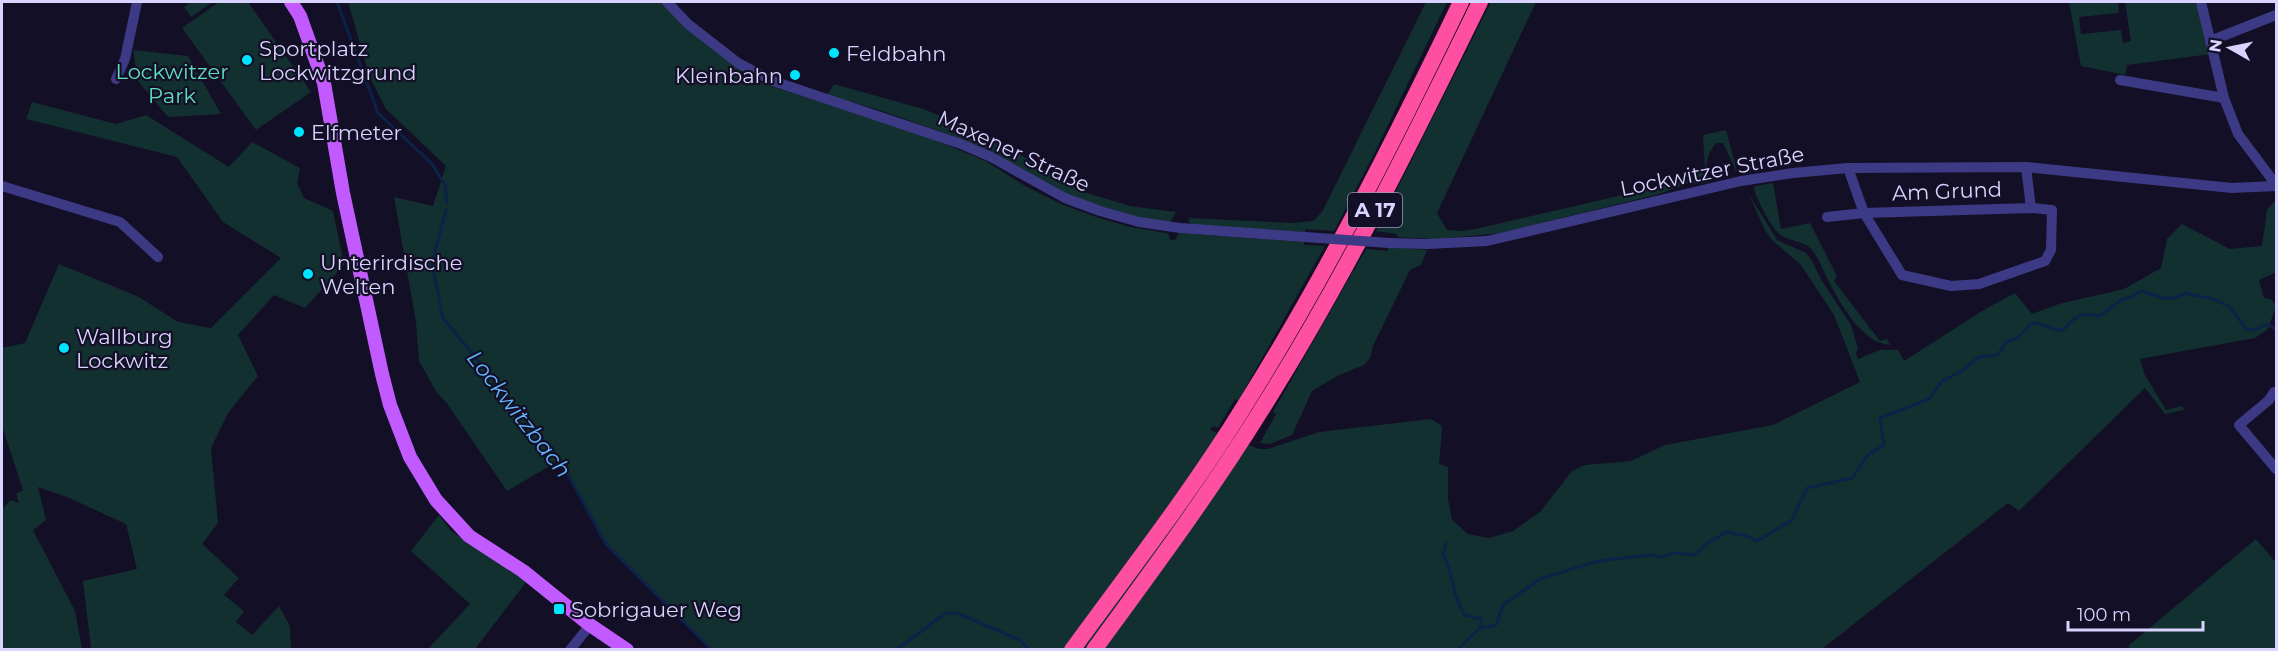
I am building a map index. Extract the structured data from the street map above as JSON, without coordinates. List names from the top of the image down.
{
  "streets": {
    "highway": ["A 17"],
    "street": ["Maxener Straße", "Lockwitzer Straße", "Am Grund"]
  },
  "crossings": [
    ["Maxener Straße", "Lockwitzer Straße"],
    ["Lockwitzer Straße", "Am Grund"]
  ],
  "water": ["Lockwitzbach"],
  "parks": ["Lockwitzer Park"],
  "places": {
    "other": [
      "Feldbahn",
      "Sportplatz Lockwitzgrund",
      "Kleinbahn",
      "Elfmeter",
      "Unterirdische Welten",
      "Wallburg Lockwitz"
    ],
    "transit": ["Sobrigauer Weg"]
  },
  "scale_bar": "100 m",
  "north": "left"
}
